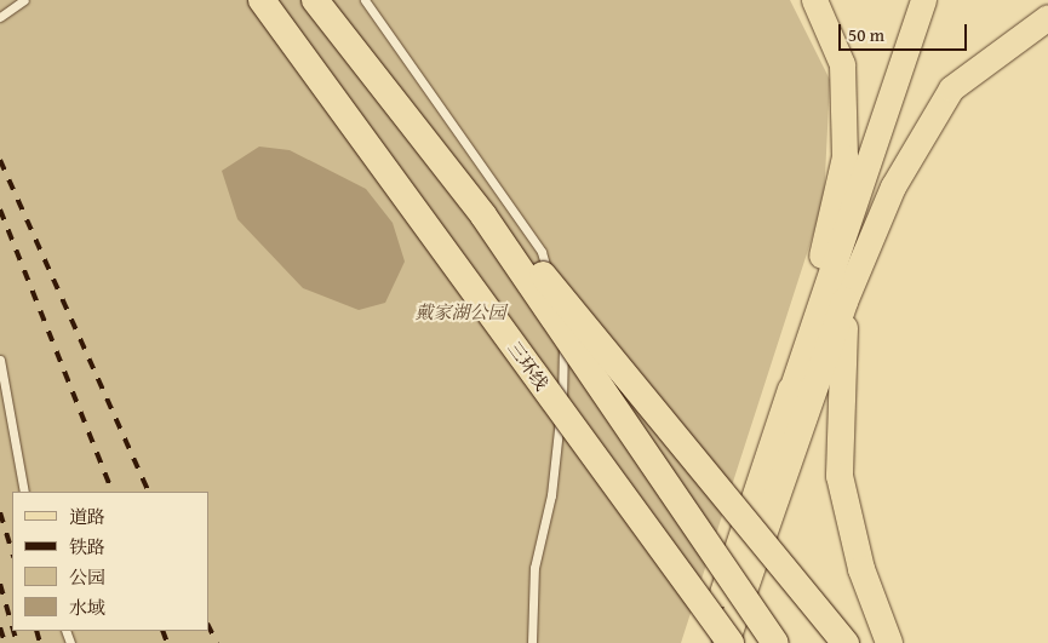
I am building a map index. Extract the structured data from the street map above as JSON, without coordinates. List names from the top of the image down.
{
  "streets": {
    "highway": ["三环线"]
  },
  "parks": ["戴家湖公园"],
  "legend": [
    "道路",
    "铁路",
    "公园",
    "水域"
  ],
  "scale_bar": "50 m"
}
